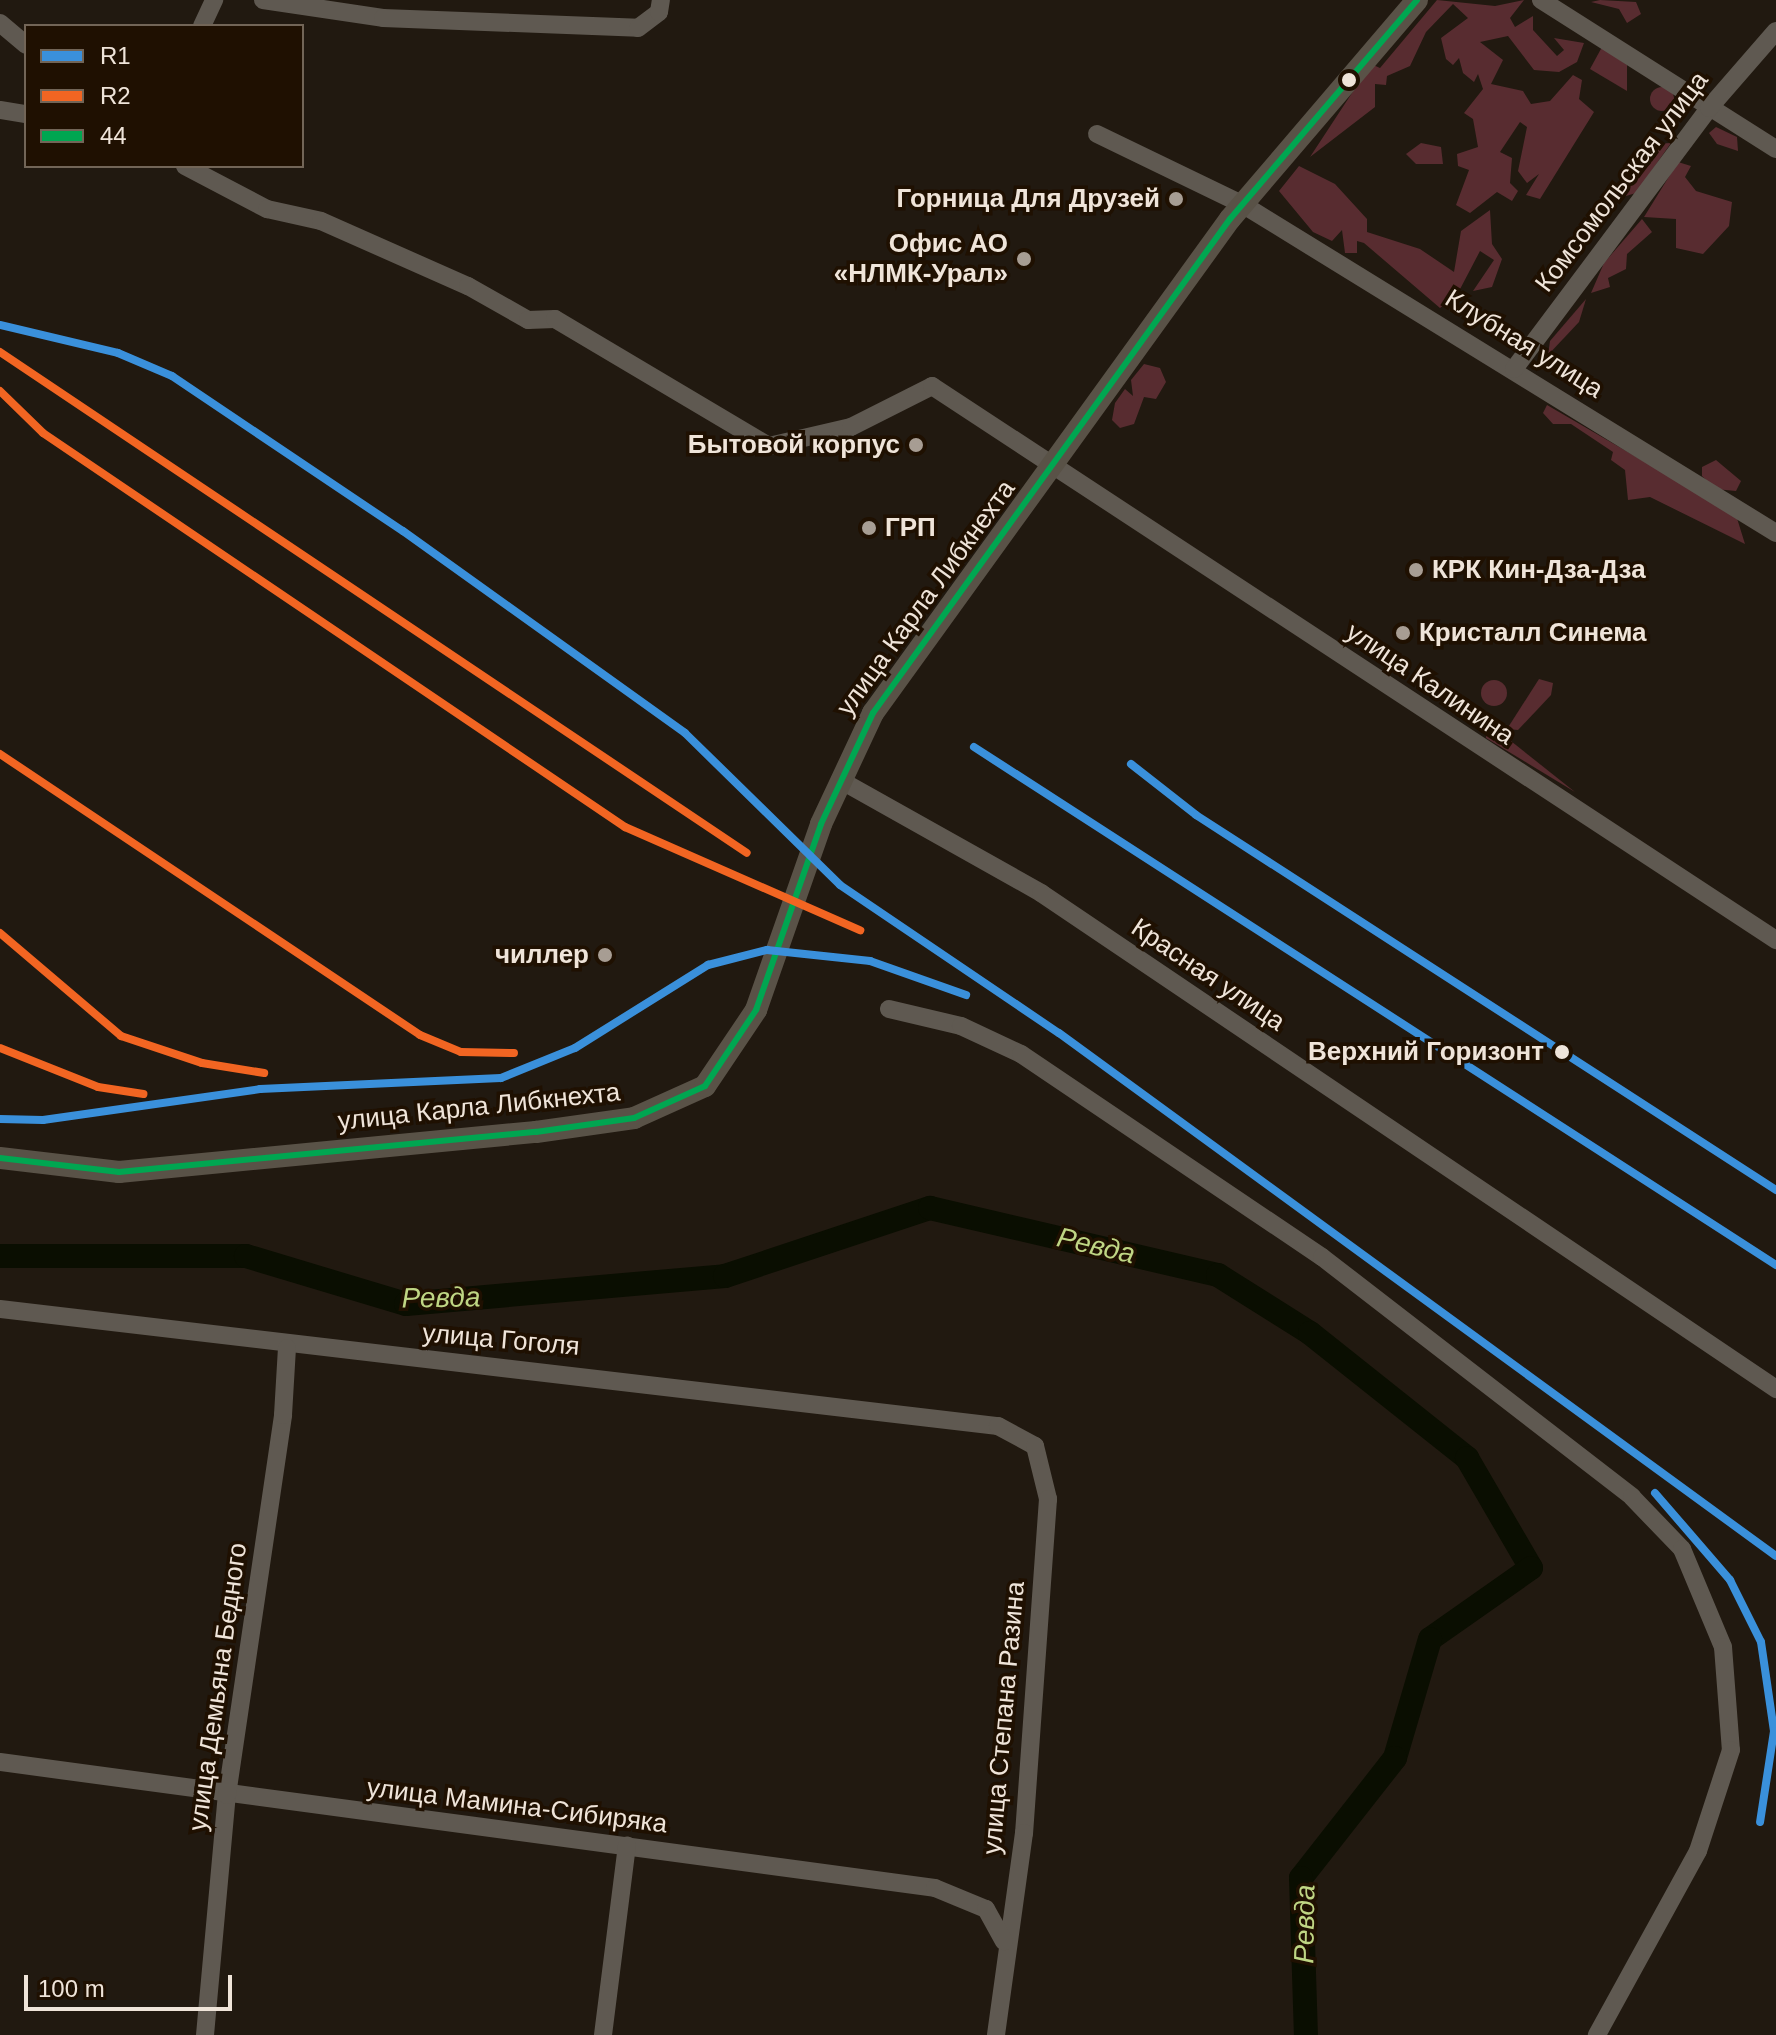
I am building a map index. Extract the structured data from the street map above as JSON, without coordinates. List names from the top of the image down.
{
  "streets": {
    "main road": ["улица Карла Либкнехта"],
    "street": [
      "Комсомольская улица",
      "Клубная улица",
      "улица Калинина",
      "Красная улица",
      "улица Гоголя",
      "улица Демьяна Бедного",
      "улица Степана Разина",
      "улица Мамина-Сибиряка"
    ]
  },
  "crossings": [
    ["Комсомольская улица", "Клубная улица"],
    ["Клубная улица", "улица Карла Либкнехта"],
    ["улица Карла Либкнехта", "улица Калинина"],
    ["улица Карла Либкнехта", "Красная улица"],
    ["улица Гоголя", "улица Демьяна Бедного"],
    ["улица Гоголя", "улица Степана Разина"],
    ["улица Демьяна Бедного", "улица Мамина-Сибиряка"],
    ["улица Степана Разина", "улица Мамина-Сибиряка"]
  ],
  "water": ["Ревда"],
  "places": [
    "Горница Для Друзей",
    "Офис АО «НЛМК-Урал»",
    "Бытовой корпус",
    "ГРП",
    "КРК Кин-Дза-Дза",
    "Кристалл Синема",
    "чиллер",
    "Верхний Горизонт"
  ],
  "lines": ["transit line 44", "transit line R1", "transit line R2"],
  "legend": ["R1", "R2", "44"],
  "scale_bar": "100 m"
}
